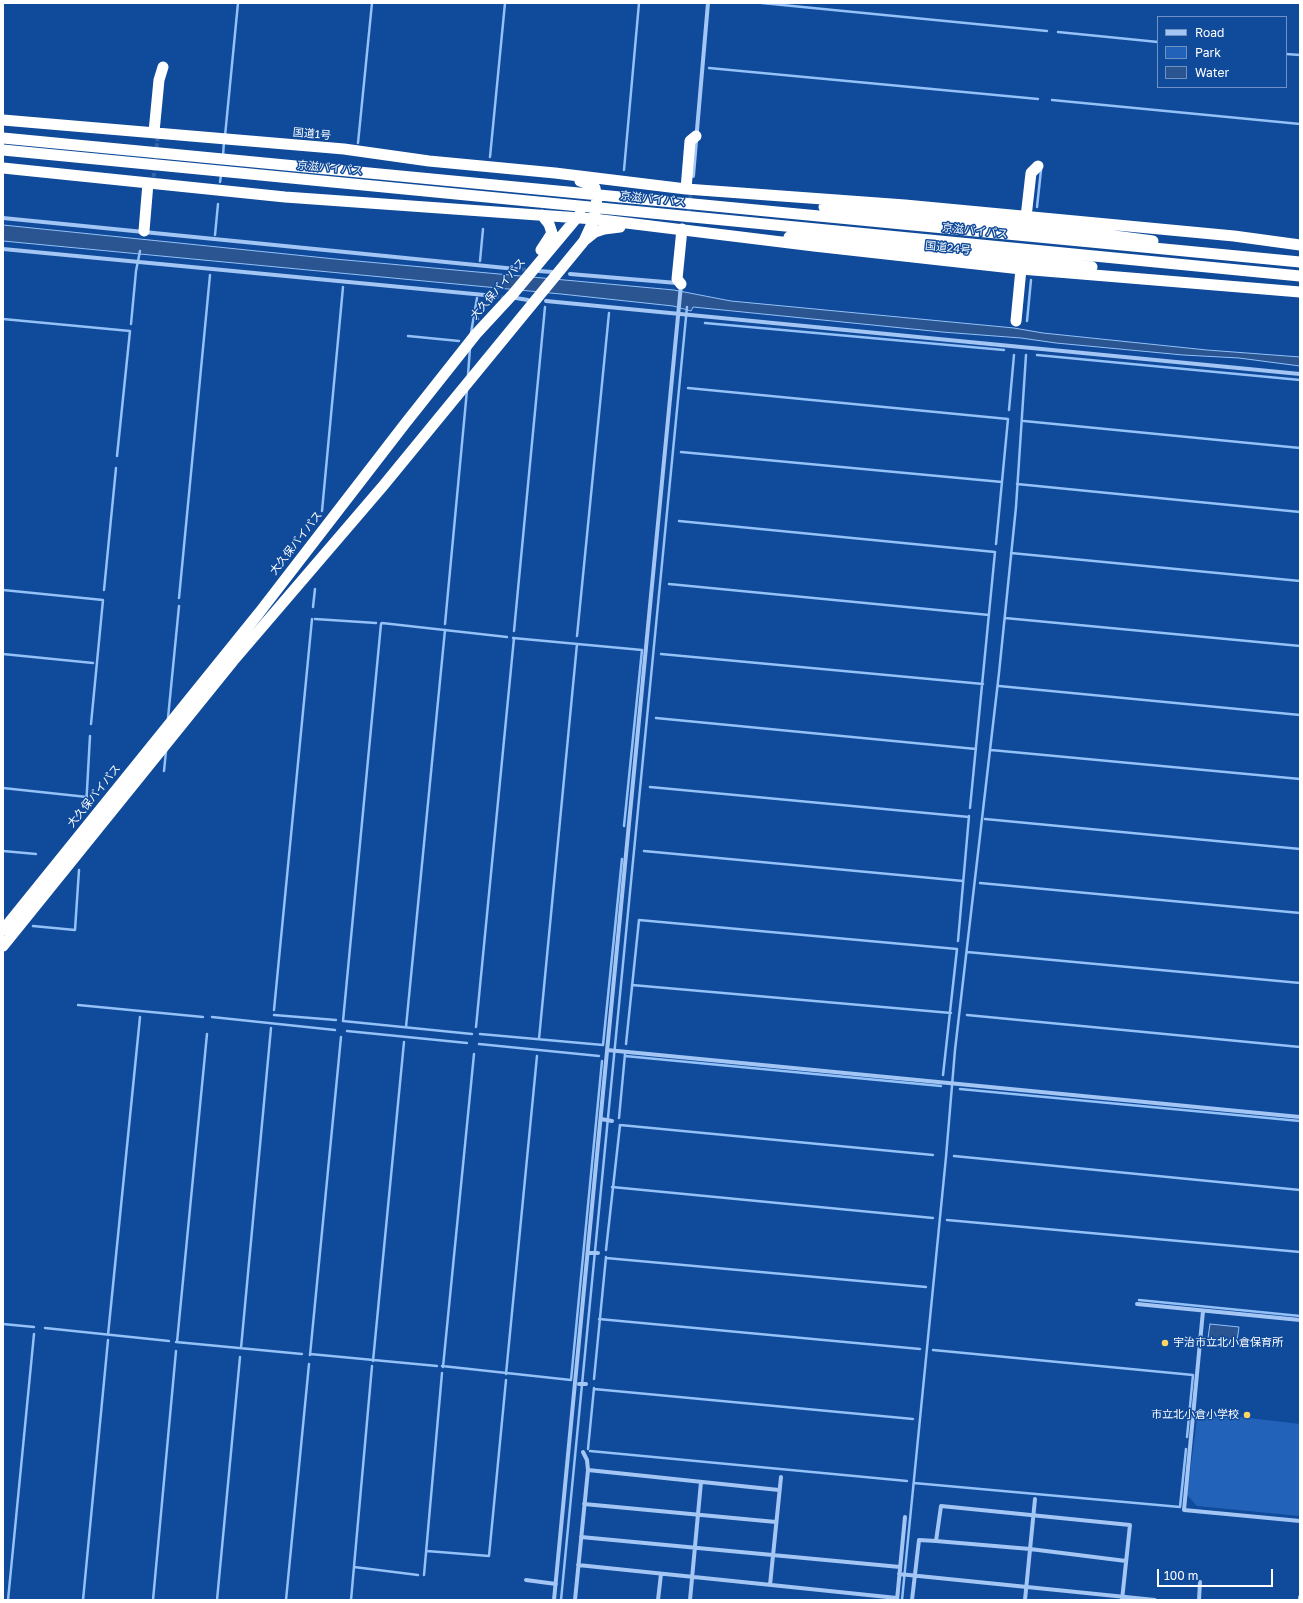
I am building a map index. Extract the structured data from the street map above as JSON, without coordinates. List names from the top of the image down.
{
  "streets": {
    "highway": [
      "国道1号",
      "京滋バイパス",
      "国道24号",
      "大久保バイパス"
    ]
  },
  "crossings": [
    ["国道1号", "大久保バイパス"],
    ["国道24号", "大久保バイパス"]
  ],
  "places": ["宇治市立北小倉保育所", "市立北小倉小学校"],
  "legend": ["Road", "Park", "Water"],
  "scale_bar": "100 m"
}
